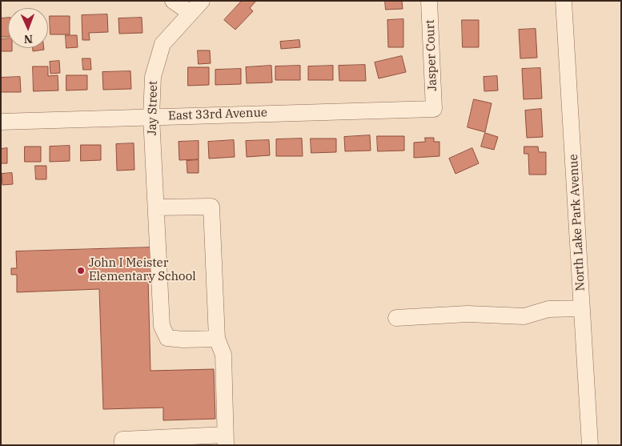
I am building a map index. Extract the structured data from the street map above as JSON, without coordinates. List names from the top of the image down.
{
  "streets": {
    "street": [
      "Jasper Court",
      "Jay Street",
      "East 33rd Avenue",
      "North Lake Park Avenue"
    ]
  },
  "crossings": [
    ["Jasper Court", "East 33rd Avenue"],
    ["Jay Street", "East 33rd Avenue"]
  ],
  "places": ["John I Meister Elementary School"],
  "north": "bottom"
}
